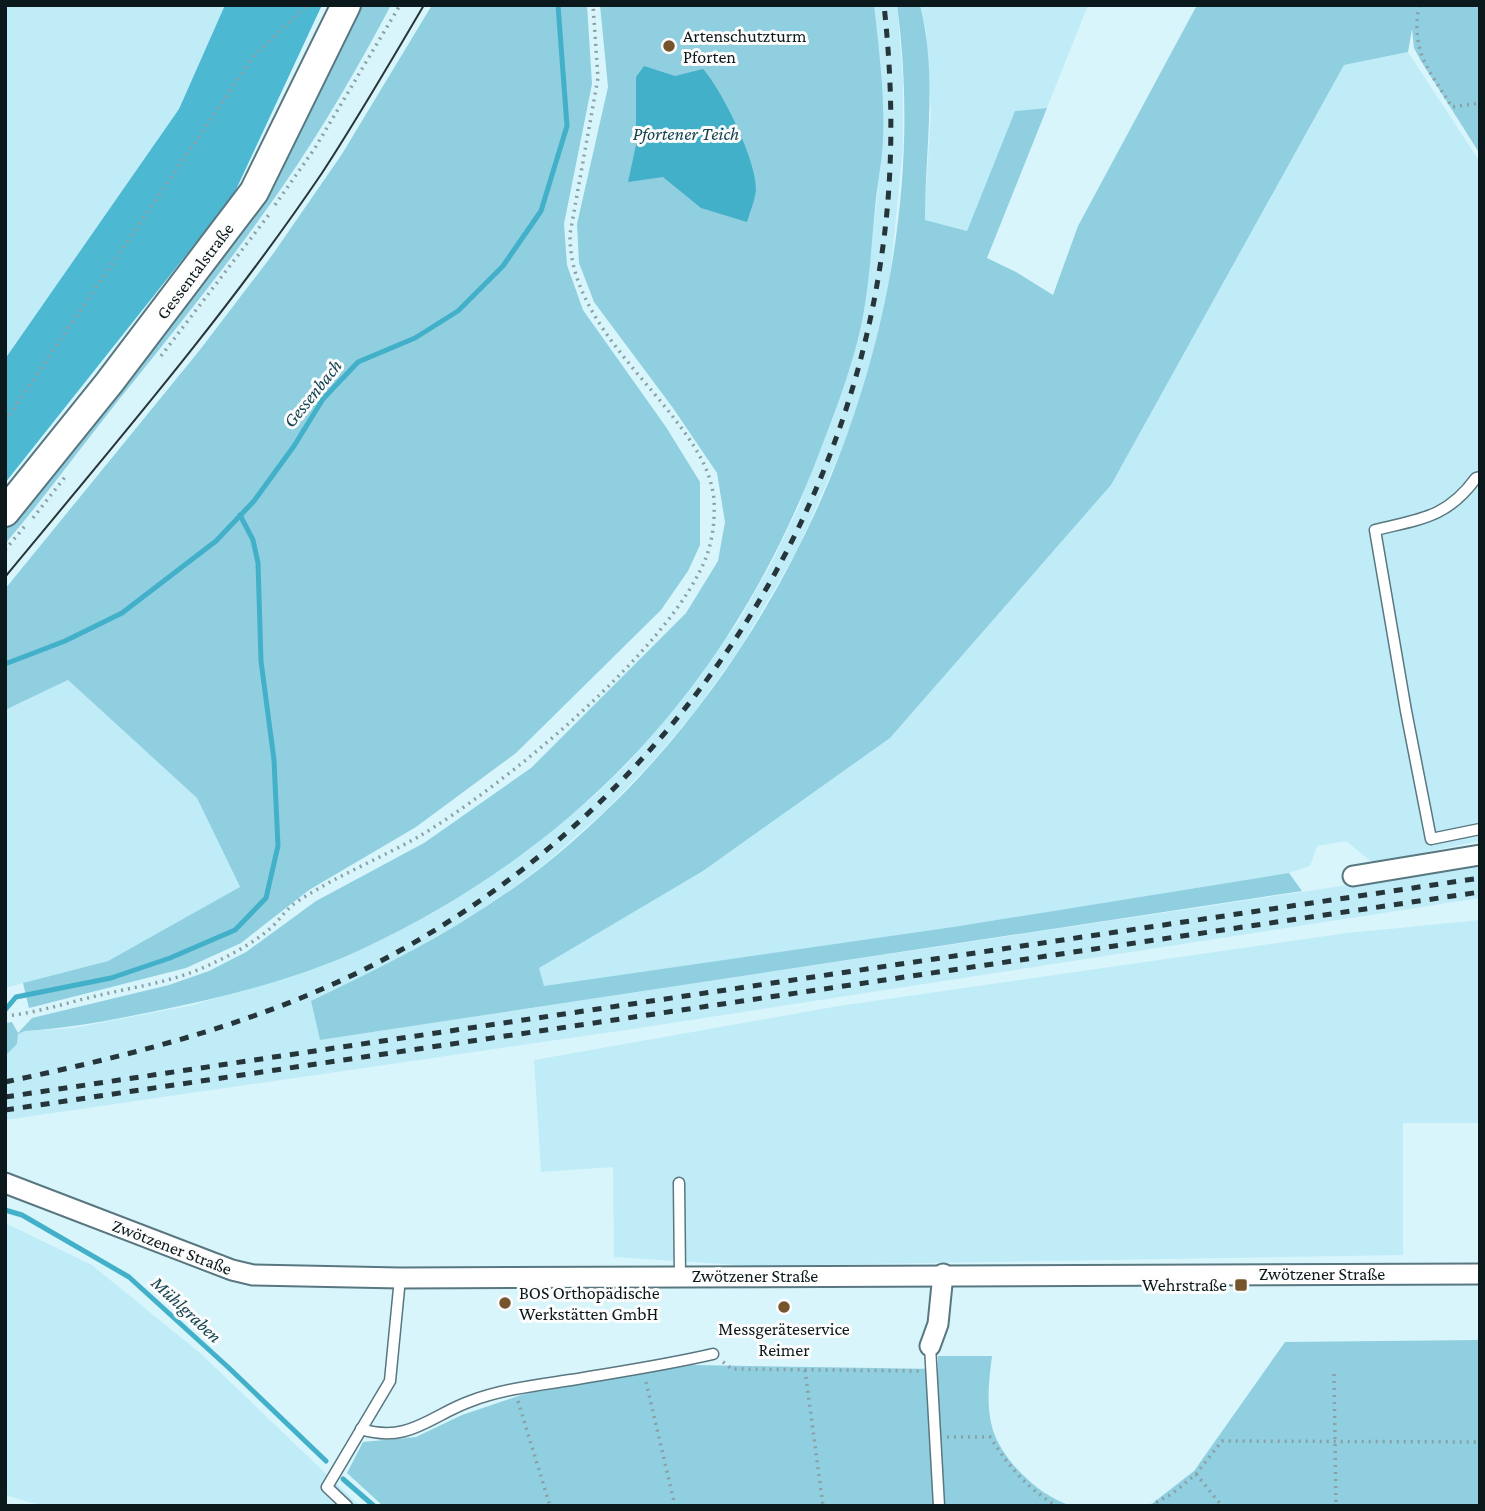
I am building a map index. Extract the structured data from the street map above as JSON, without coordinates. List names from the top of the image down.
{
  "streets": {
    "main road": ["Gessentalstraße"],
    "street": ["Zwötzener Straße"]
  },
  "water": ["Pfortener Teich", "Gessenbach", "Mühlgraben"],
  "places": {
    "other": ["Artenschutzturm Pforten", "BOS Orthopädische Werkstätten GmbH", "Messgeräteservice Reimer"],
    "transit": ["Wehrstraße"]
  }
}
